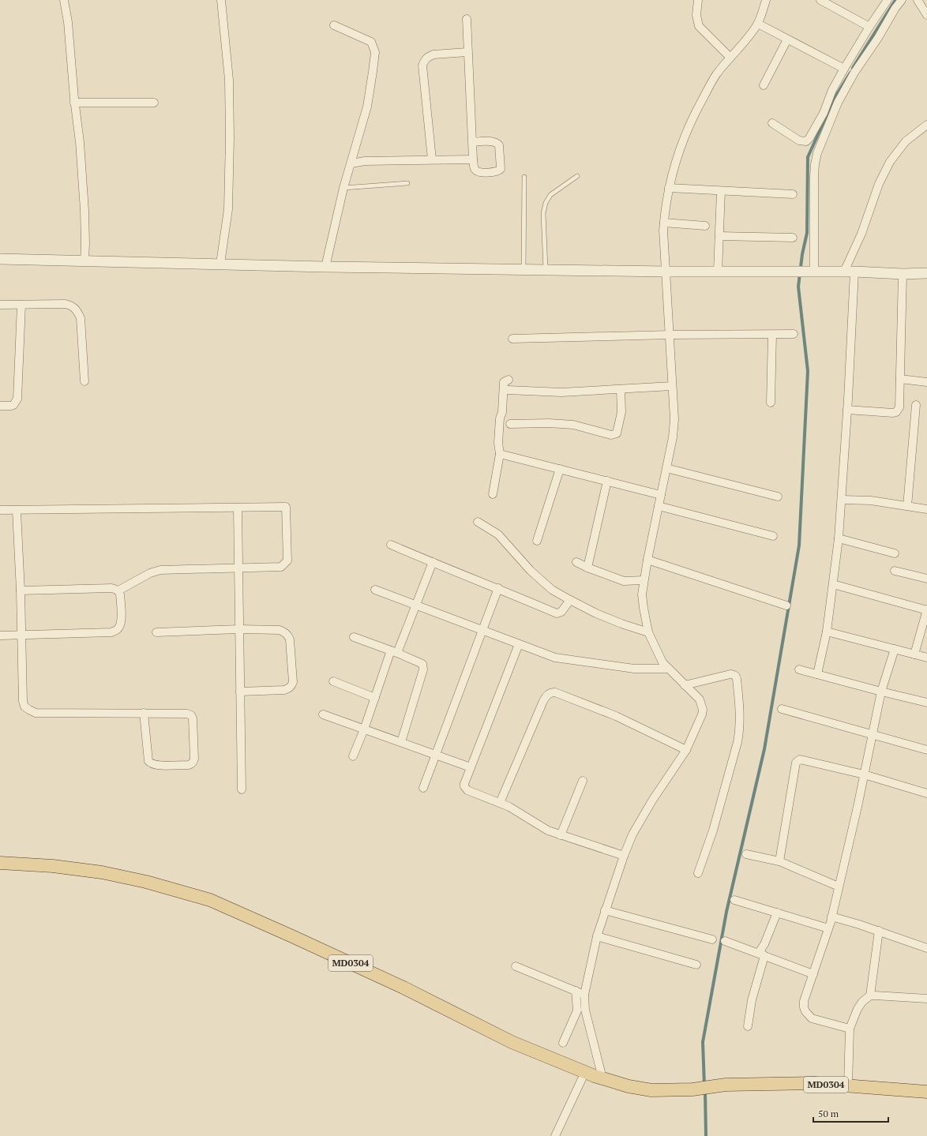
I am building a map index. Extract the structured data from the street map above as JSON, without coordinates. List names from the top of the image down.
{
  "streets": {
    "main road": ["MD0304"]
  },
  "scale_bar": "50 m"
}
